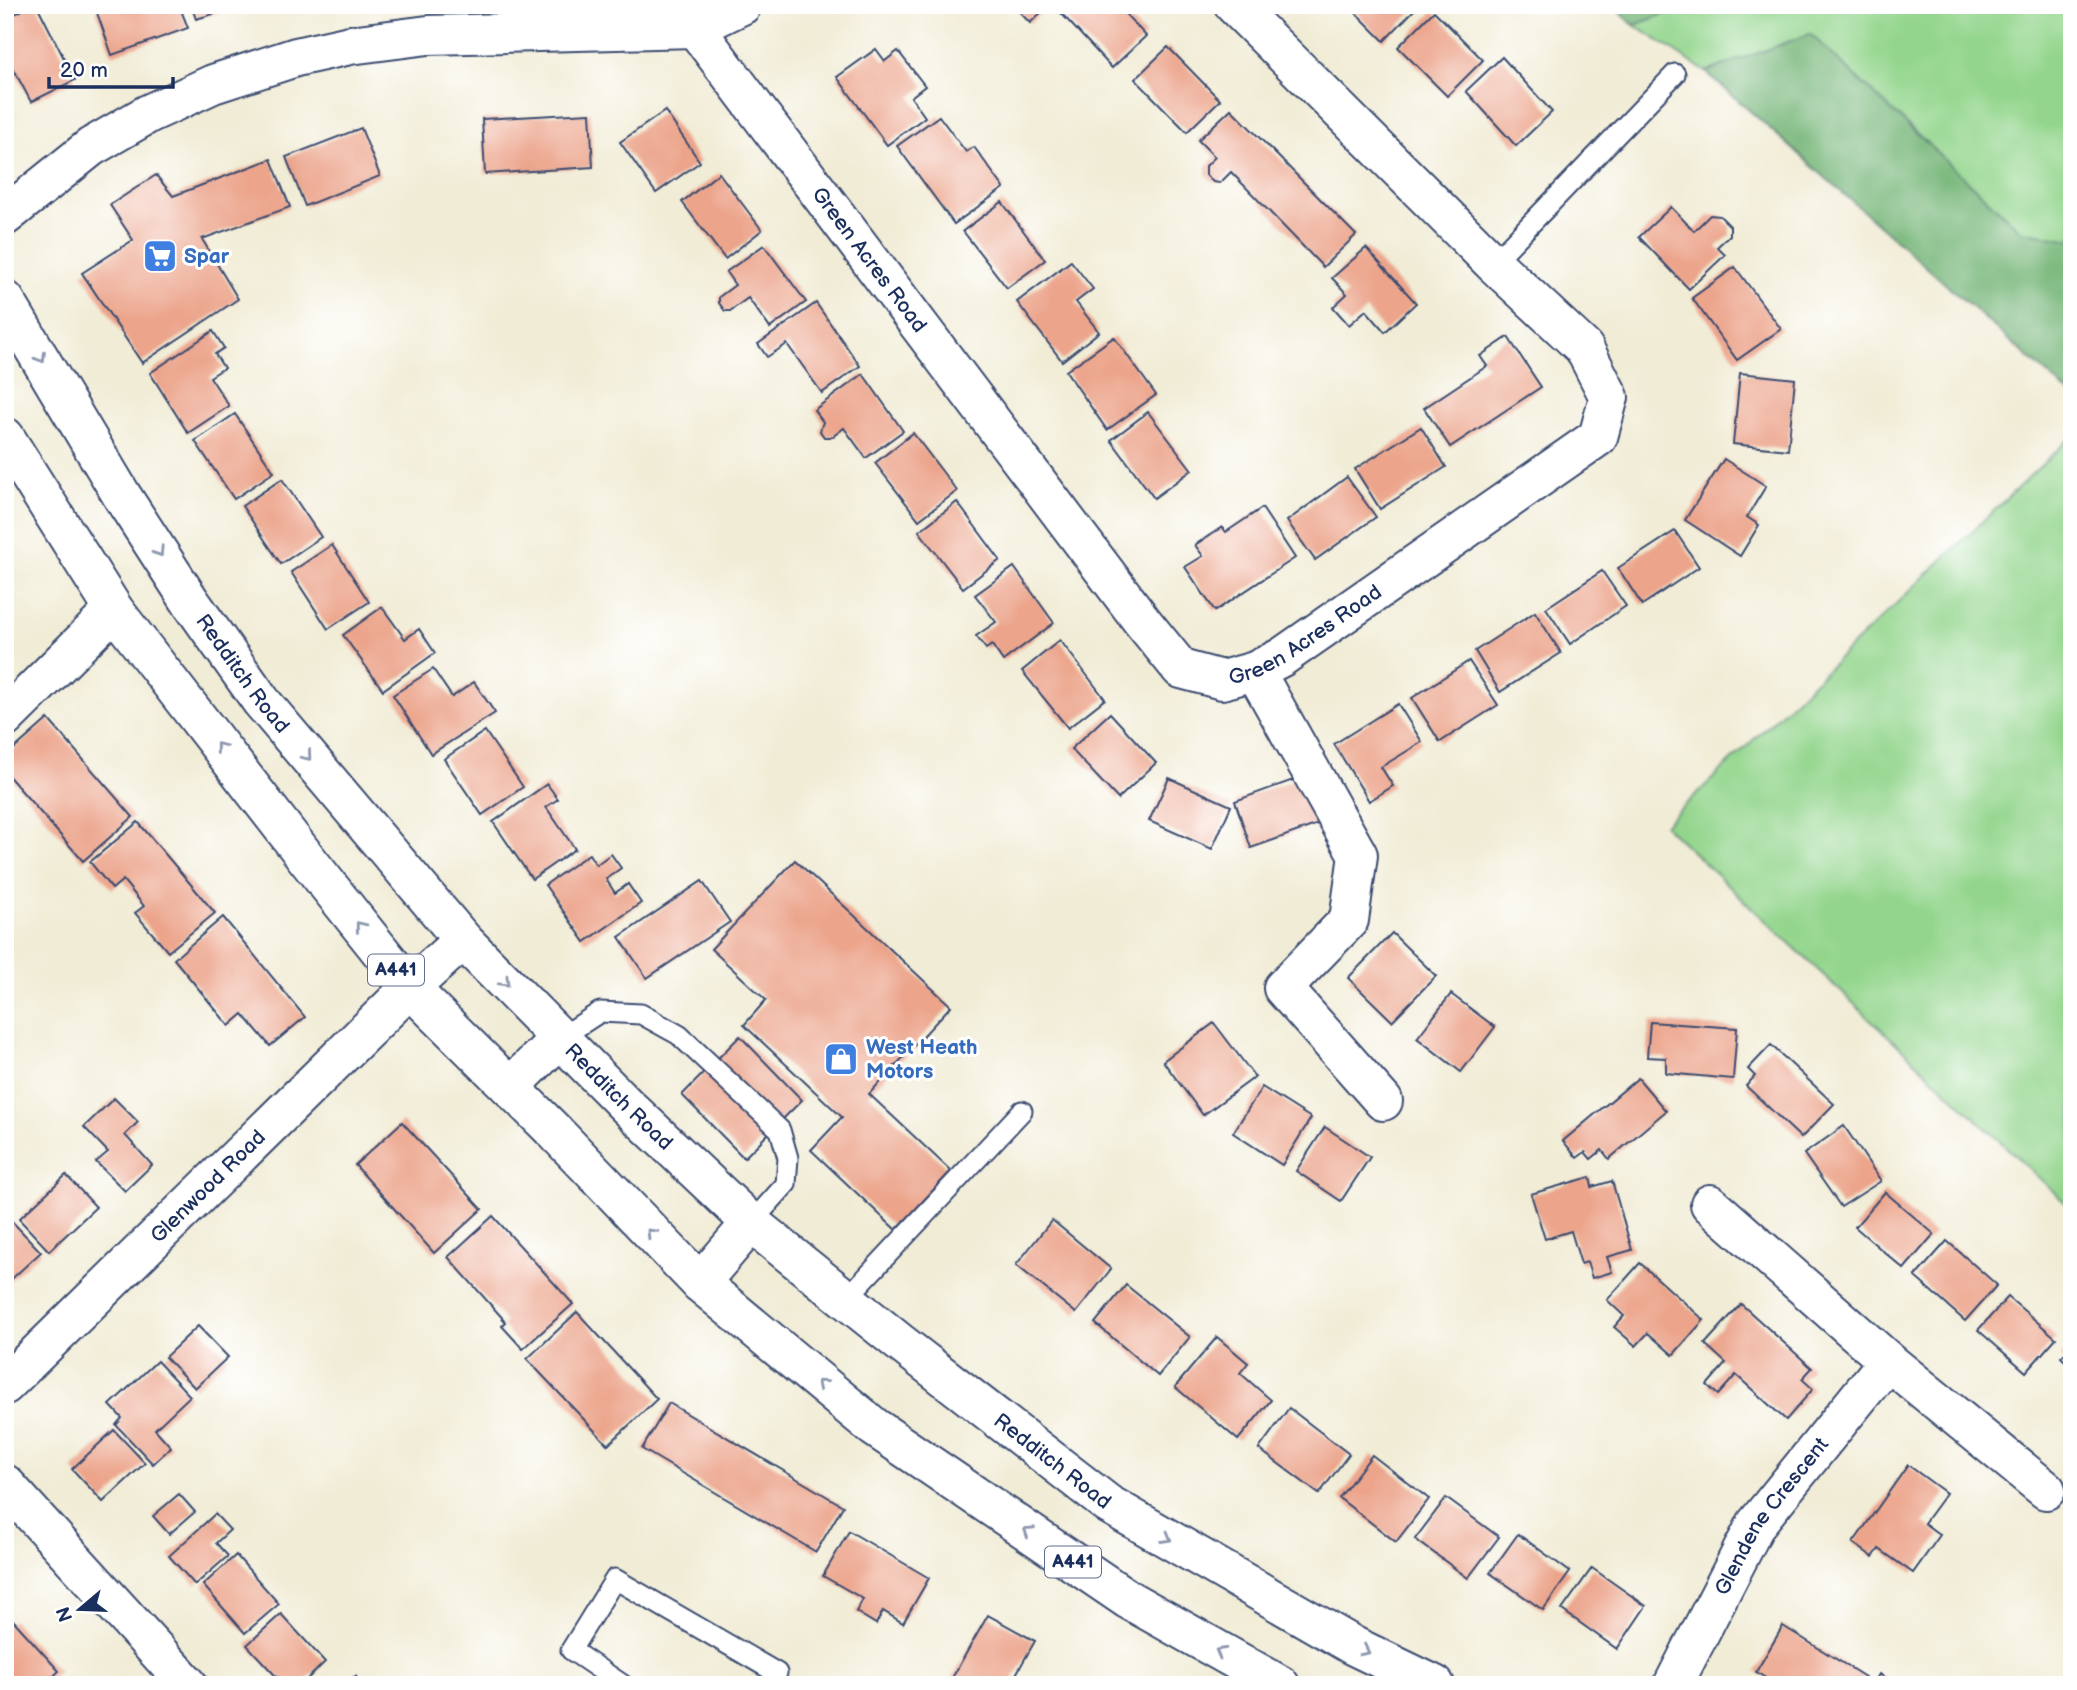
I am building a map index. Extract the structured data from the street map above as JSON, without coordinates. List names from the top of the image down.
{
  "streets": {
    "main road": [
      "Green Acres Road",
      "Redditch Road",
      "A441",
      "Glenwood Road",
      "Glendene Crescent"
    ]
  },
  "crossings": [
    ["Redditch Road", "Glenwood Road"],
    ["A441", "Glenwood Road"]
  ],
  "places": {
    "supermarket": ["Spar"],
    "shop": ["West Heath Motors"]
  },
  "scale_bar": "20 m",
  "north": "left"
}
